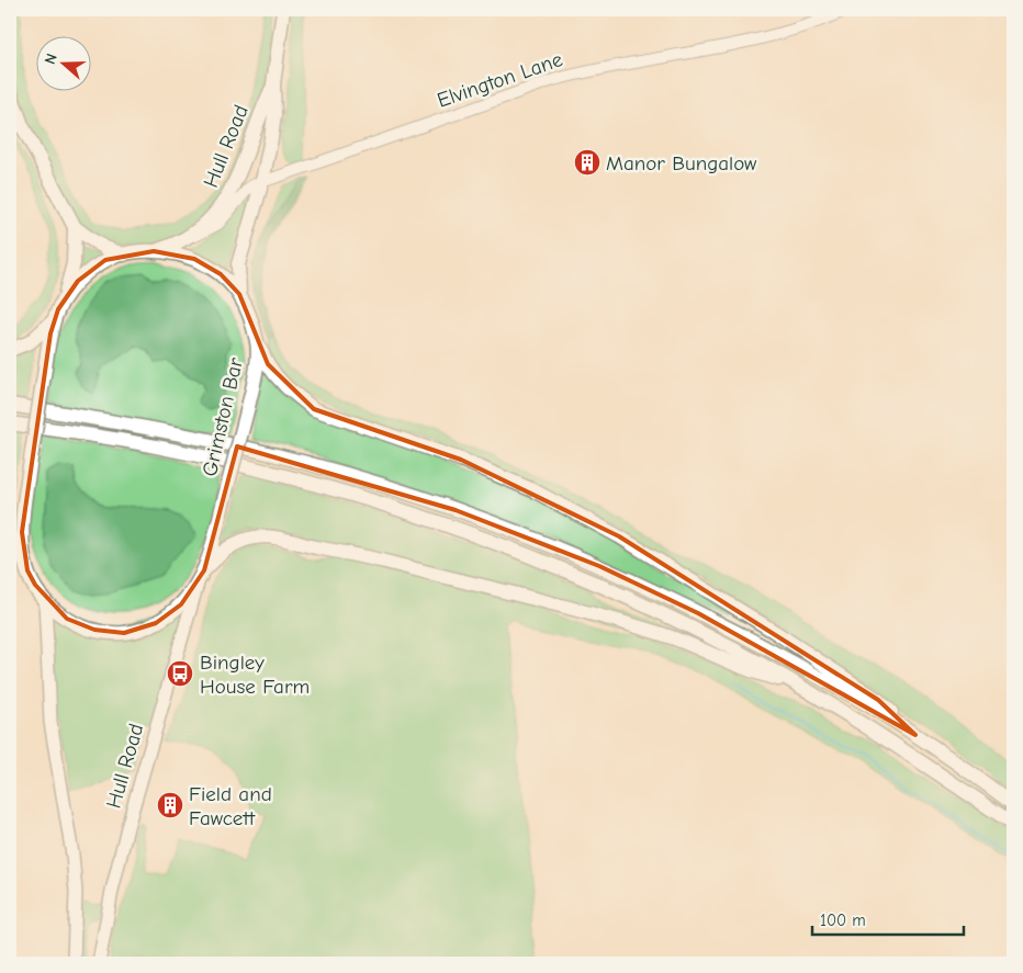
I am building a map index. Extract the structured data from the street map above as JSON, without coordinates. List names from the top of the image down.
{
  "streets": {
    "highway": ["Hull Road", "Grimston Bar"],
    "main road": ["Elvington Lane"]
  },
  "crossings": [
    ["Elvington Lane", "Hull Road"],
    ["Hull Road", "Grimston Bar"]
  ],
  "places": {
    "building": ["Manor Bungalow", "Field and Fawcett"],
    "bus stop": ["Bingley House Farm"]
  },
  "scale_bar": "100 m",
  "north": "left"
}
